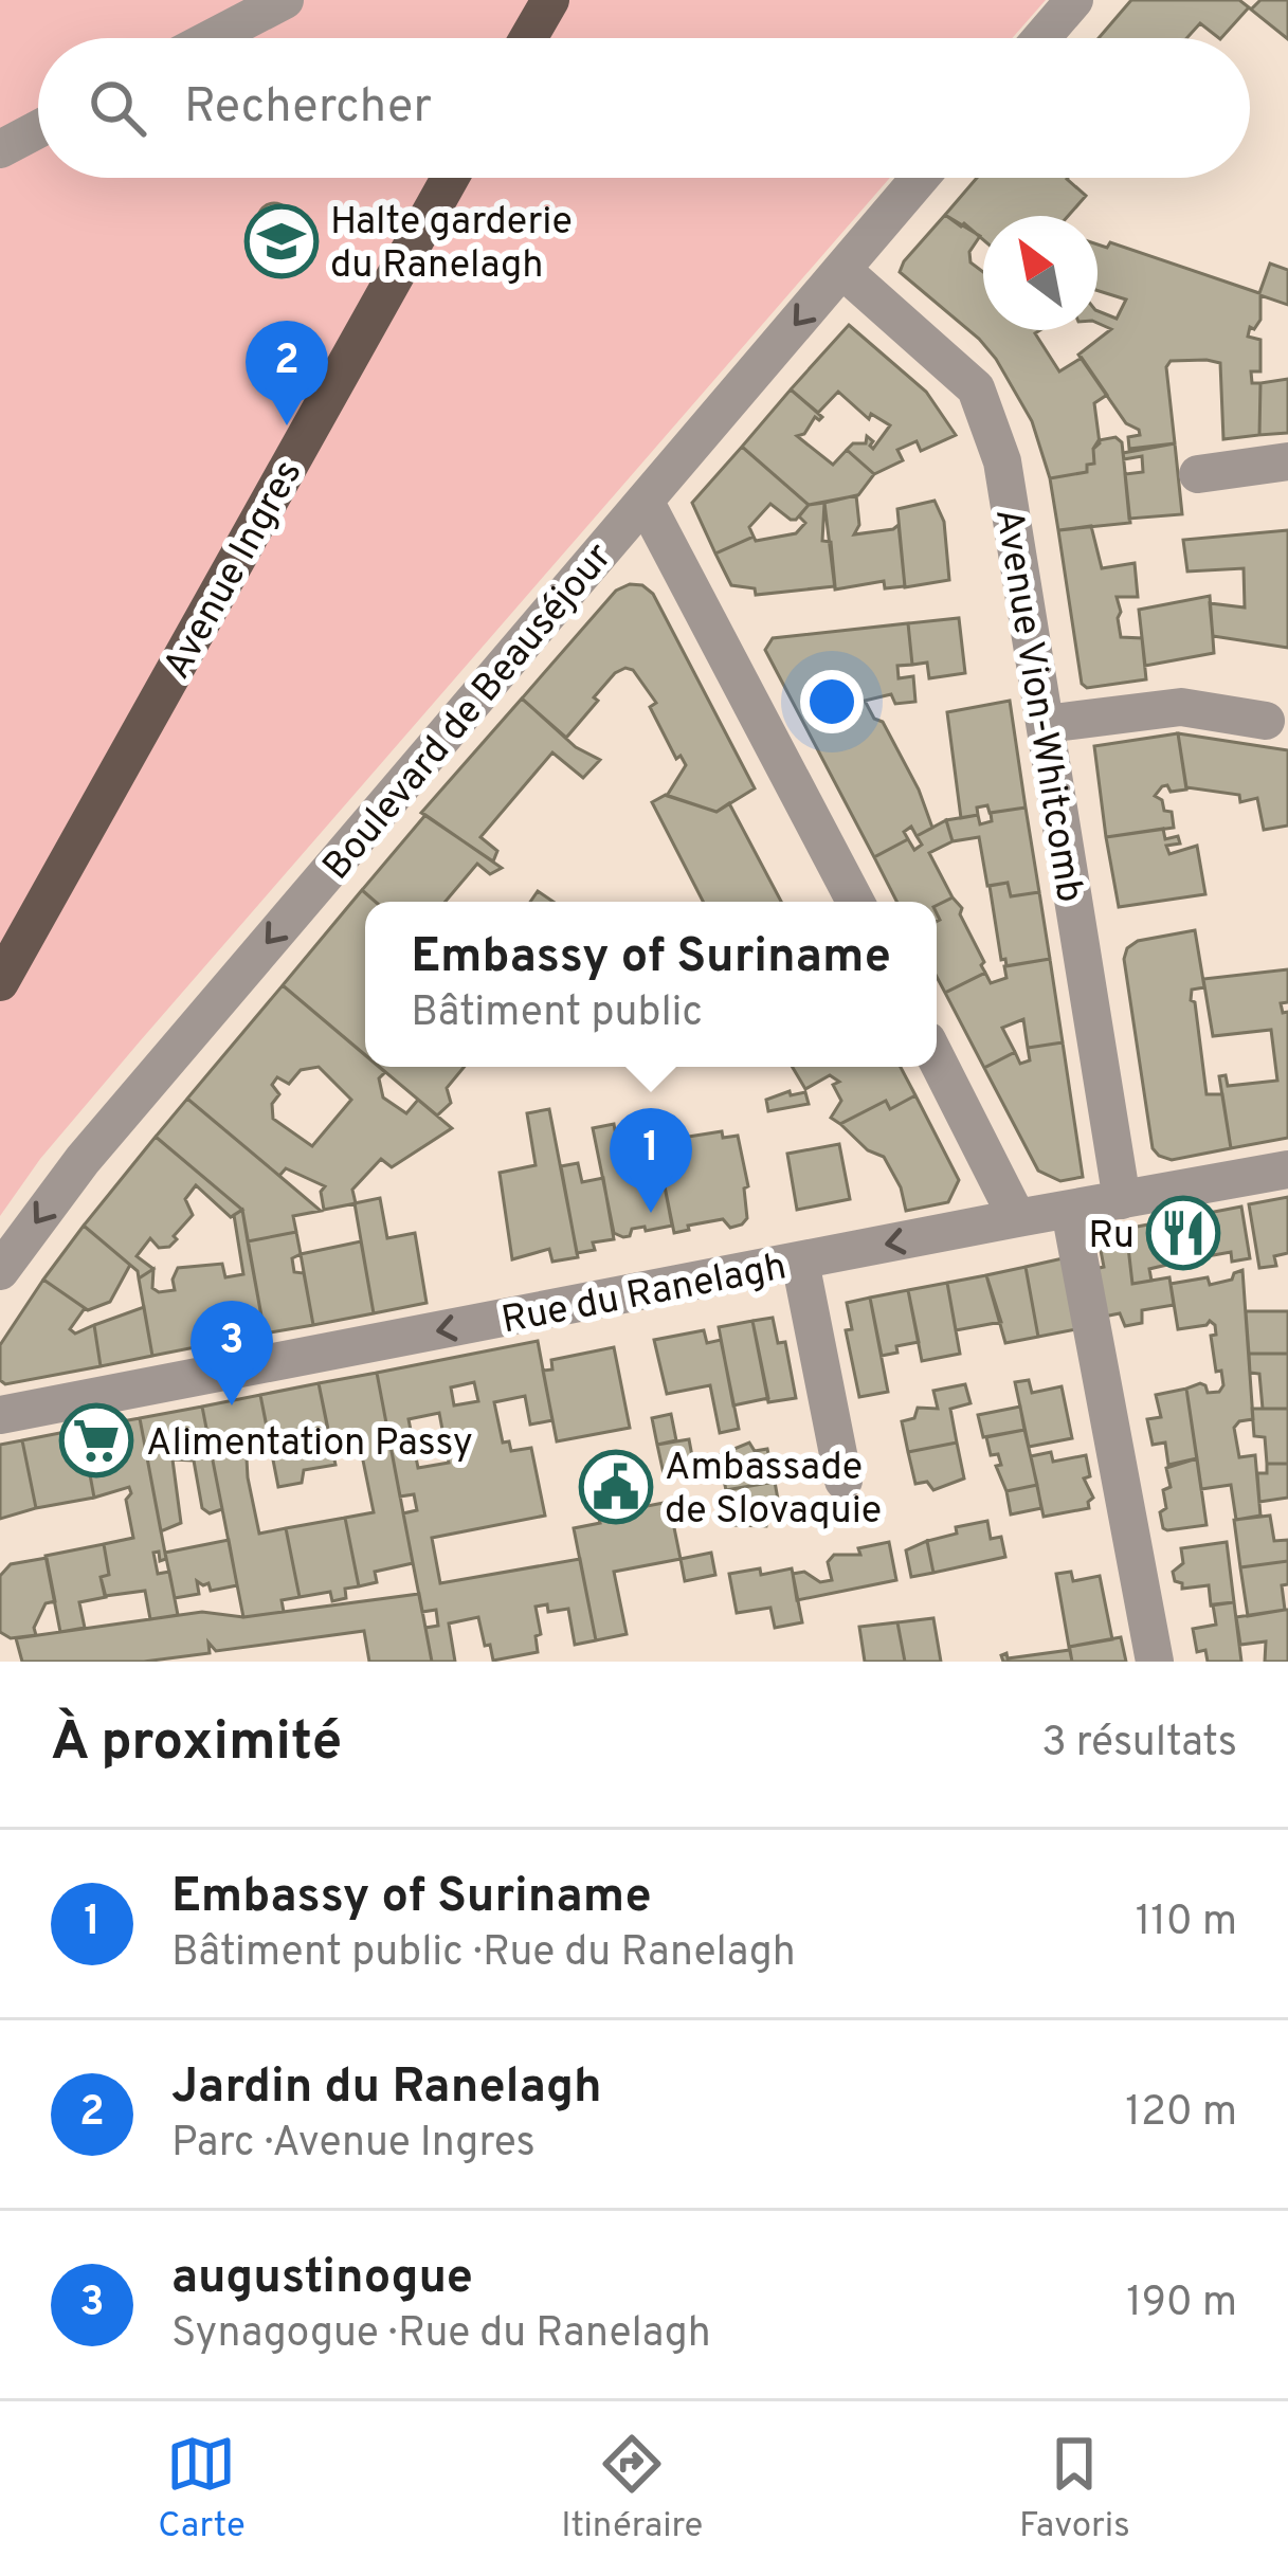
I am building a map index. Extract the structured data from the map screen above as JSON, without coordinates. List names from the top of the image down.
{
  "streets": {
    "main road": ["Avenue Ingres"],
    "street": ["Avenue Vion-Whitcomb", "Boulevard de Beauséjour", "Rue du Ranelagh"]
  },
  "crossings": [
    ["Avenue Vion-Whitcomb", "Boulevard de Beauséjour"],
    ["Avenue Vion-Whitcomb", "Rue du Ranelagh"]
  ],
  "one_way": ["Boulevard de Beauséjour", "Rue du Ranelagh"],
  "places": {
    "school or university": ["Halte garderie du Ranelagh"],
    "restaurant": ["Ru"],
    "supermarket": ["Alimentation Passy"],
    "public building": ["Ambassade de Slovaquie"]
  },
  "north": "top left",
  "page": {
    "search": "Rechercher",
    "pins": ["2", "1", "3"],
    "popup": ["Embassy of Suriname", "Bâtiment public"],
    "heading": ["À proximité", "3 résultats"],
    "list": [
      {
        "mark": "1",
        "name": "Embassy of Suriname",
        "note": "Bâtiment public · Rue du Ranelagh",
        "value": "110 m"
      },
      {
        "mark": "2",
        "name": "Jardin du Ranelagh",
        "note": "Parc · Avenue Ingres",
        "value": "120 m"
      },
      {
        "mark": "3",
        "name": "augustinogue",
        "note": "Synagogue · Rue du Ranelagh",
        "value": "190 m"
      }
    ],
    "nav": ["Carte", "Itinéraire", "Favoris"]
  }
}
